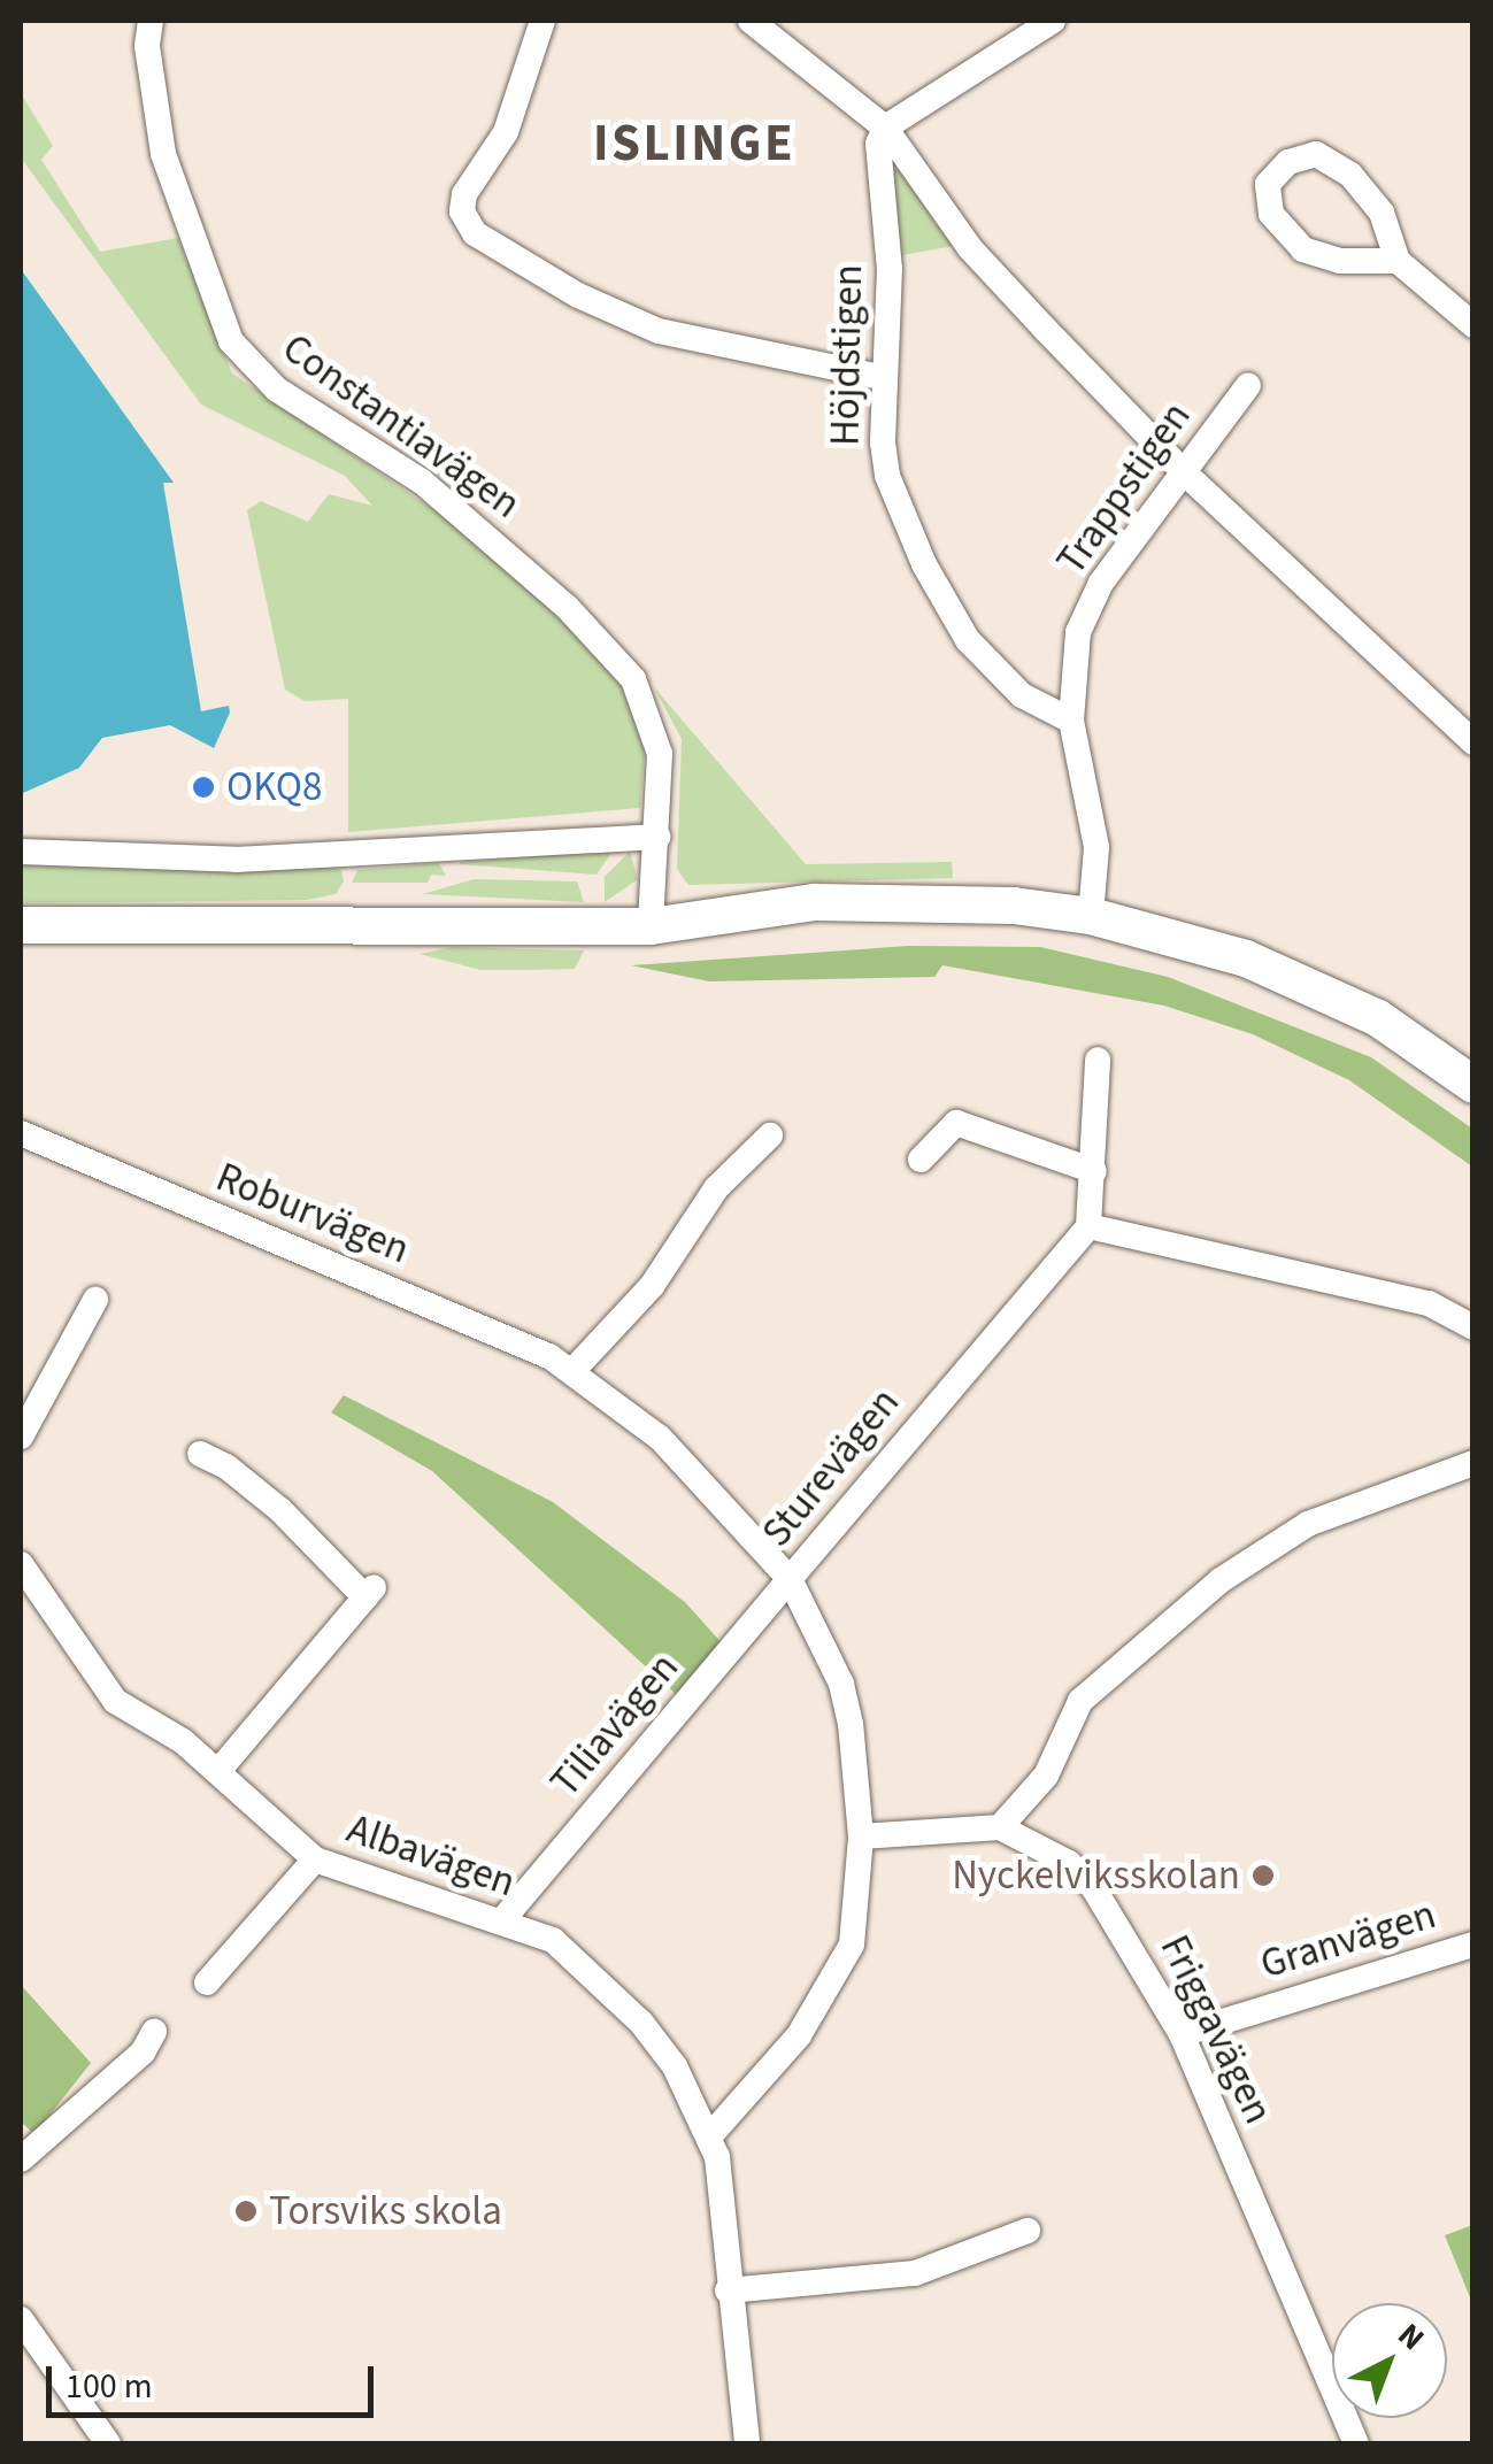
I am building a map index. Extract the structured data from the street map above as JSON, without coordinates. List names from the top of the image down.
{
  "streets": {
    "street": [
      "Höjdstigen",
      "Constantiavägen",
      "Trappstigen",
      "Roburvägen",
      "Sturevägen",
      "Tiliavägen",
      "Albavägen",
      "Granvägen",
      "Friggavägen"
    ]
  },
  "crossings": [
    ["Höjdstigen", "Trappstigen"],
    ["Roburvägen", "Sturevägen"],
    ["Roburvägen", "Tiliavägen"],
    ["Sturevägen", "Tiliavägen"],
    ["Sturevägen", "Albavägen"],
    ["Tiliavägen", "Albavägen"],
    ["Granvägen", "Friggavägen"]
  ],
  "districts": ["ISLINGE"],
  "places": ["OKQ8", "Nyckelviksskolan", "Torsviks skola"],
  "scale_bar": "100 m",
  "north": "top right"
}
